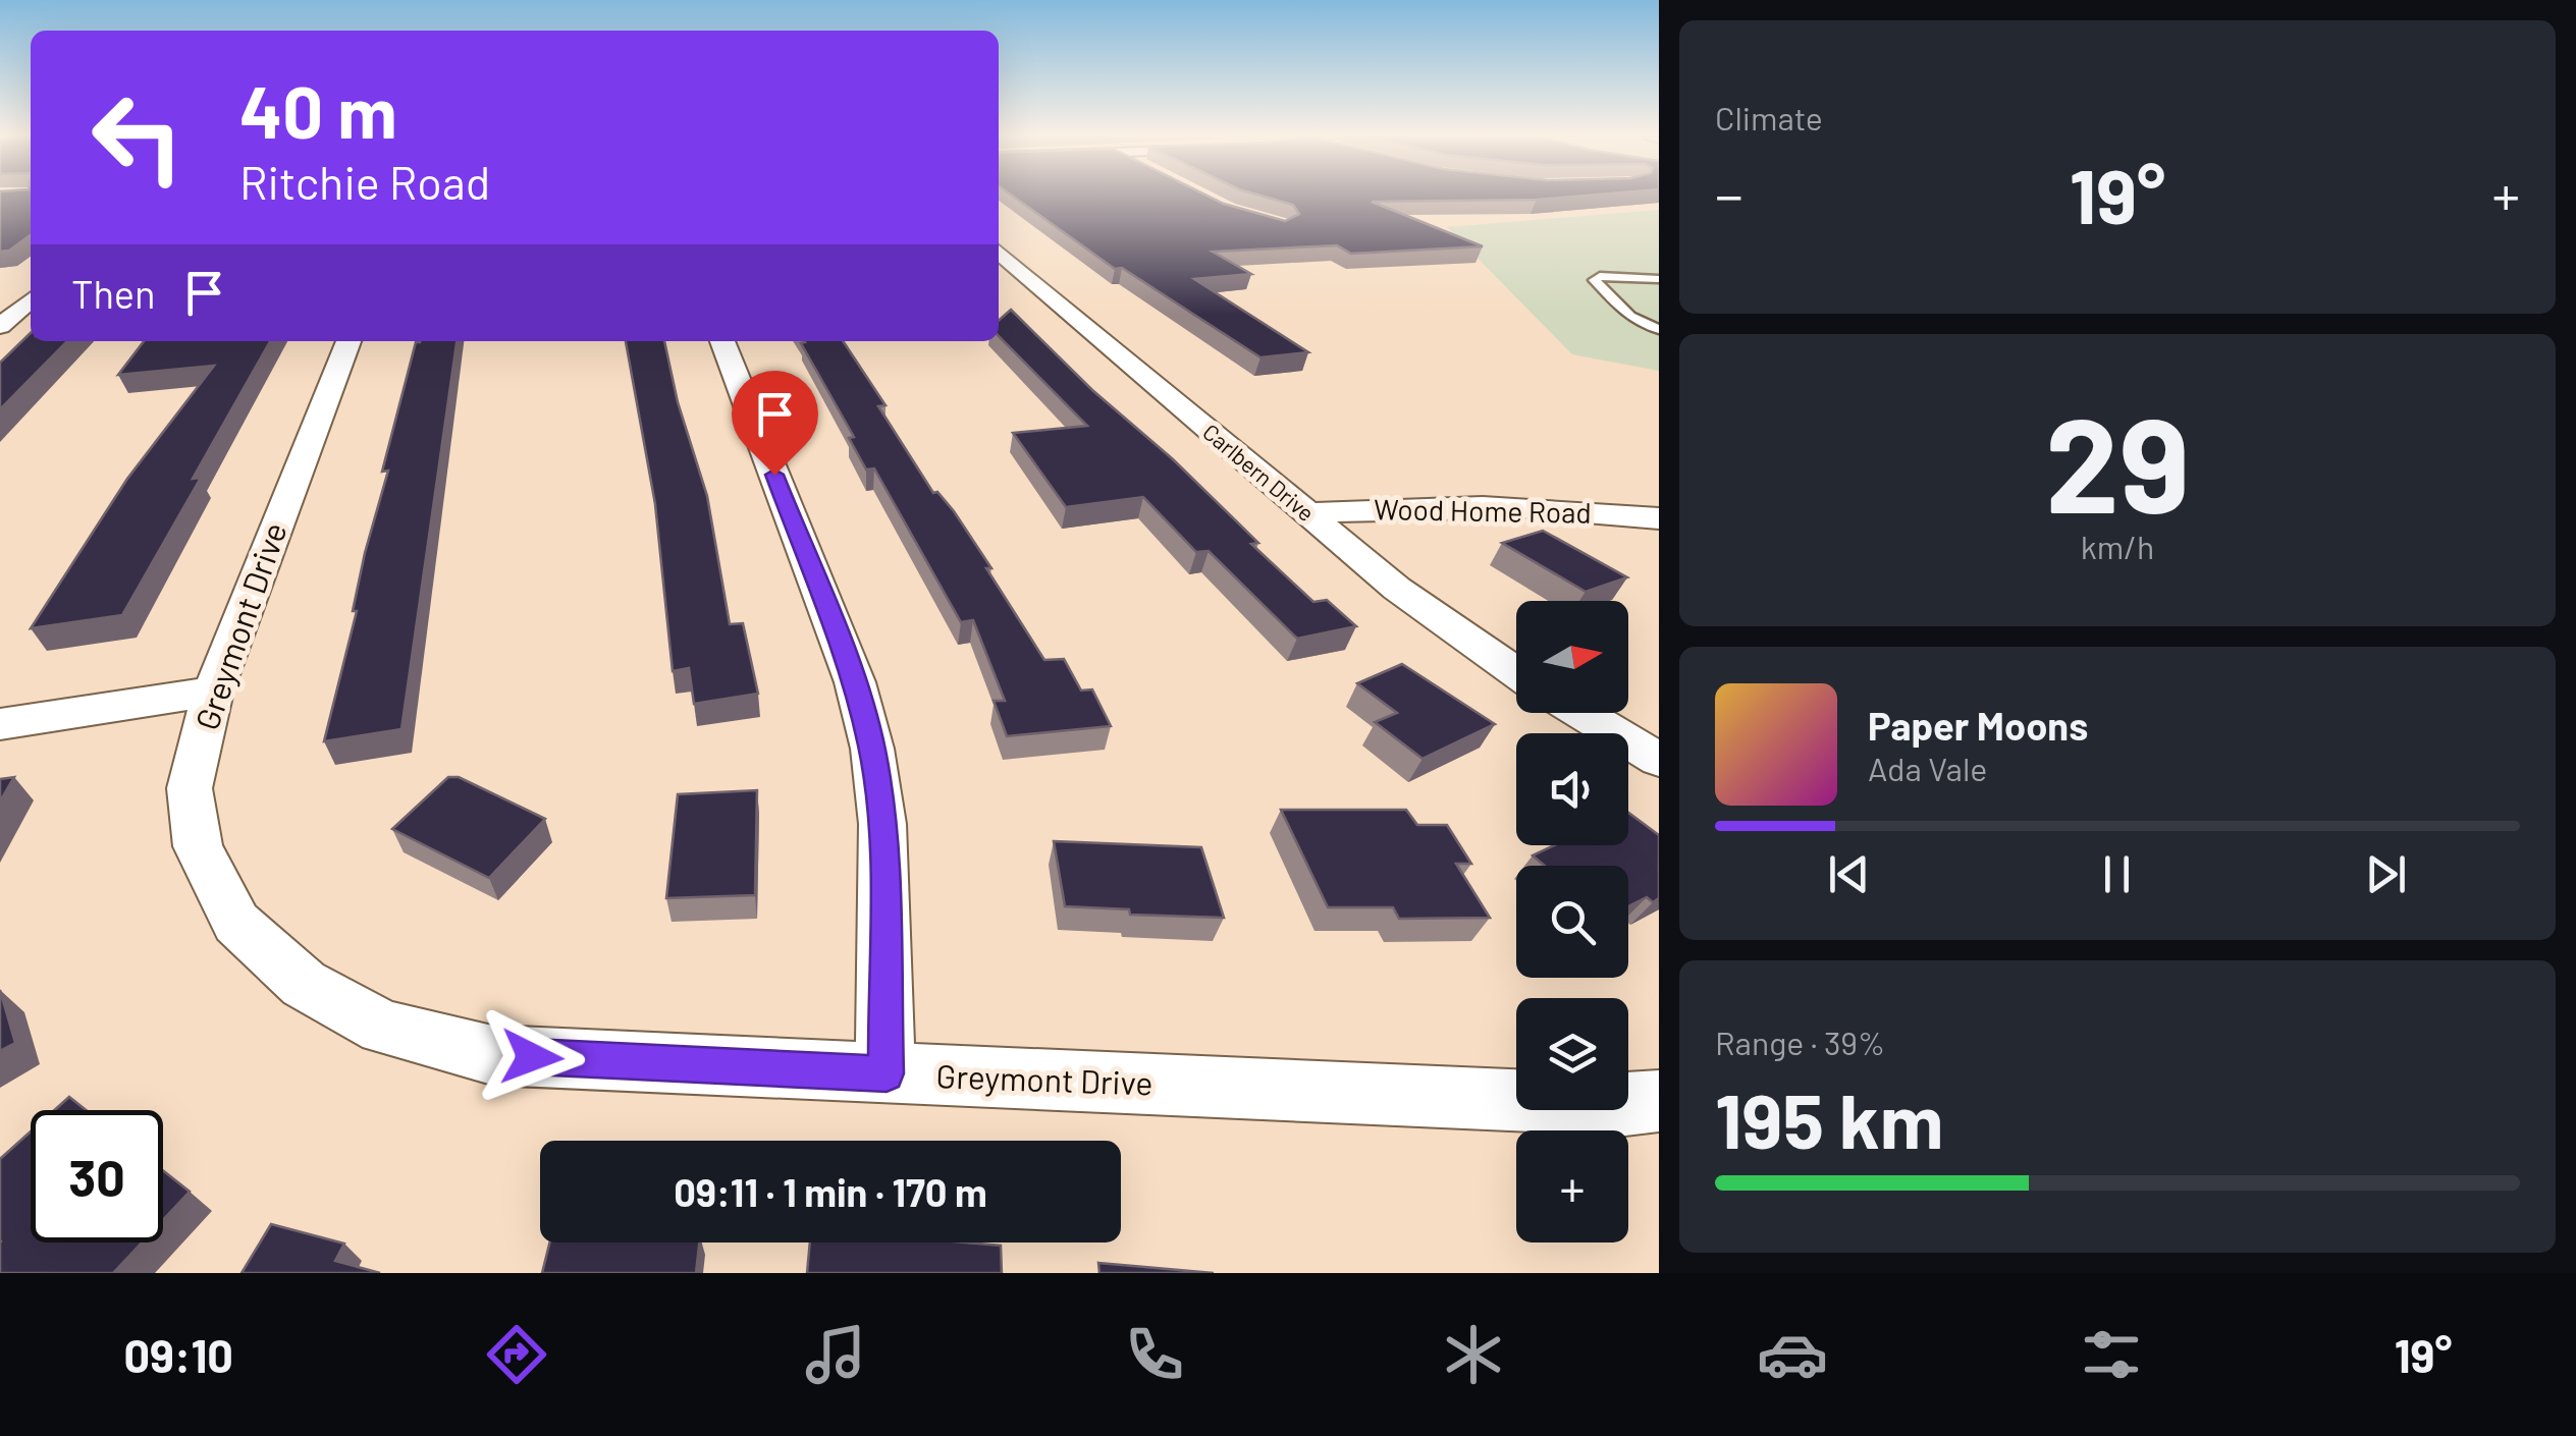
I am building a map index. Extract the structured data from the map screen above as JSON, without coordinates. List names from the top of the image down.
{
  "streets": {
    "street": ["Carlbern Drive", "Wood Home Road", "Greymont Drive"]
  },
  "crossings": [
    ["Carlbern Drive", "Wood Home Road"]
  ],
  "north": "right",
  "page": {
    "tile": [
      "Climate",
      ["29", "km/h"],
      ["Range · 39%", "195 km"]
    ],
    "turn": ["40 m", "Ritchie Road"],
    "heat": ["−", "19°", "+"],
    "then": "Then",
    "map_buttons": "+",
    "song": ["Paper Moons", "Ada Vale"],
    "limit": "30",
    "trip": "09:11 · 1 min · 170 m",
    "tabs": ["09:10", "19°"]
  }
}
